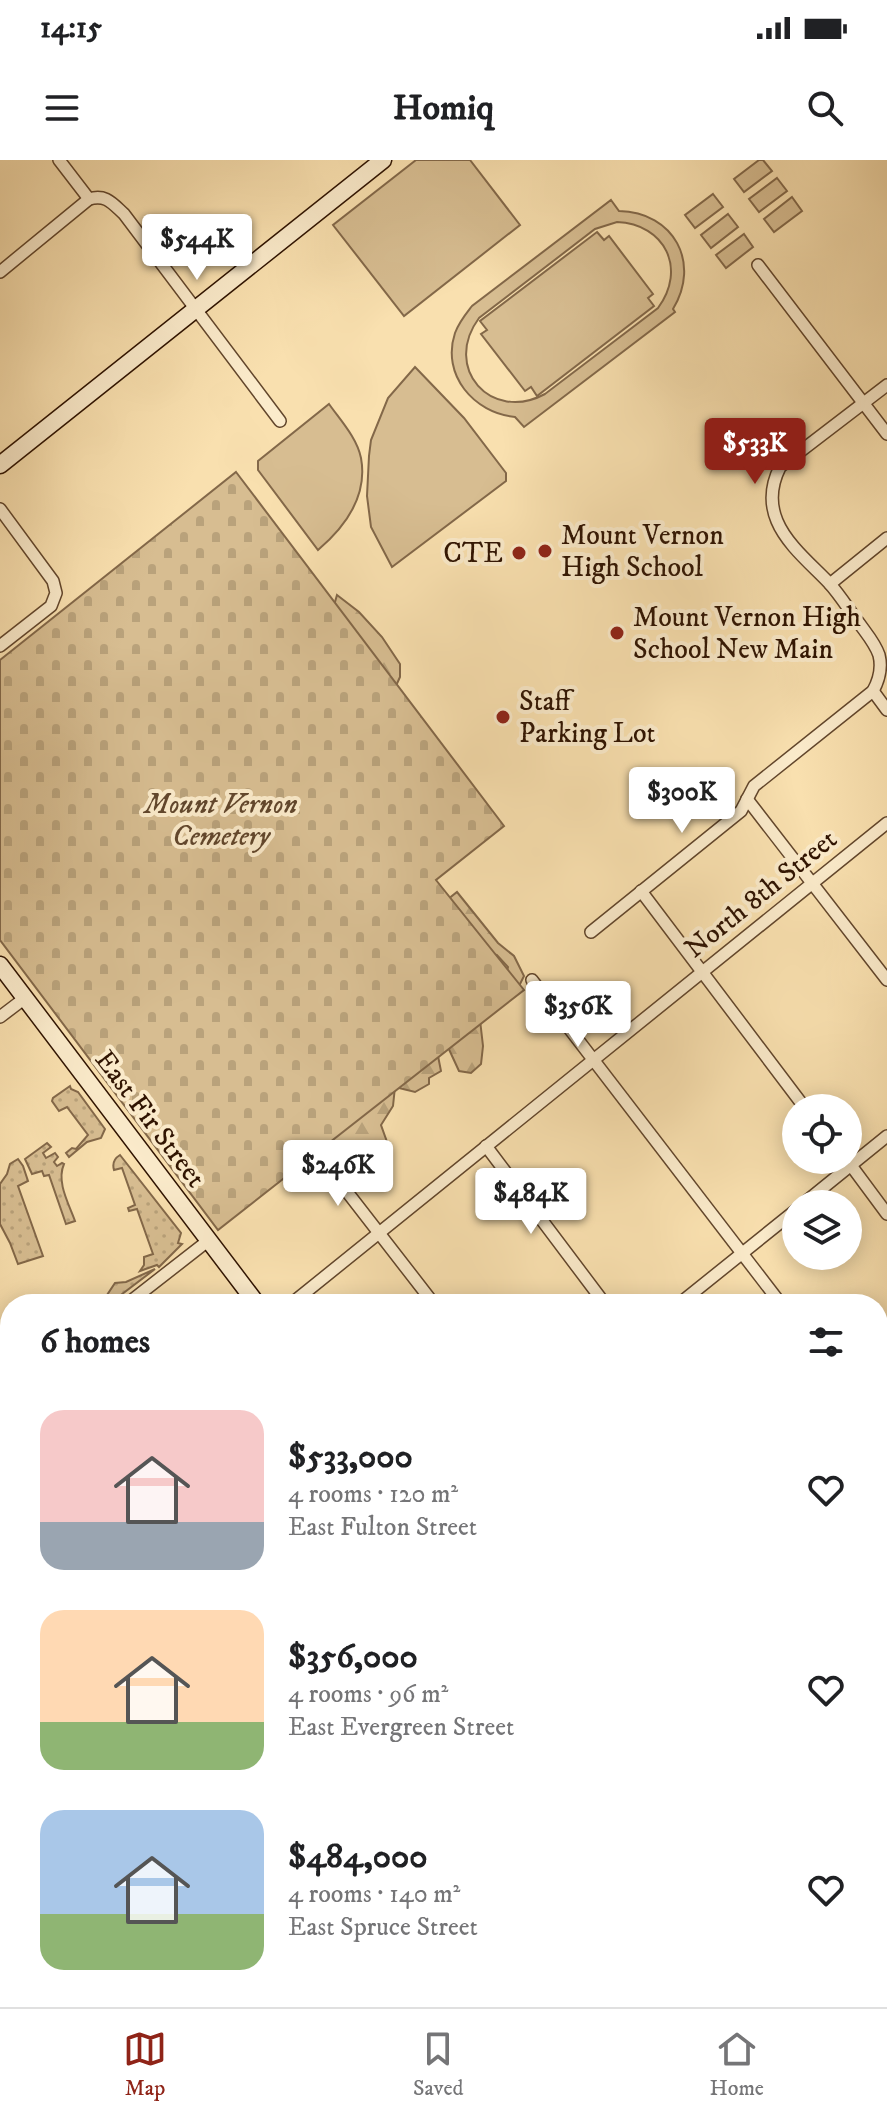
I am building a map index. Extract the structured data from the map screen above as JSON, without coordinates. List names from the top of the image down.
{
  "streets": {
    "street": ["North 8th Street", "East Fir Street"]
  },
  "parks": ["Mount Vernon Cemetery"],
  "places": [
    "Mount Vernon High School",
    "CTE",
    "Mount Vernon High School New Main",
    "Staff Parking Lot"
  ],
  "page": {
    "status": "14:15",
    "header": "Homiq",
    "price": [
      "$544K",
      "$533K",
      "$300K",
      "$356K",
      "$246K",
      "$484K"
    ],
    "heading": "6 homes",
    "list": [
      {
        "name": "$533,000",
        "note": "4 rooms · 120 m² · East Fulton Street"
      },
      {
        "name": "$356,000",
        "note": "4 rooms · 96 m² · East Evergreen Street"
      },
      {
        "name": "$484,000",
        "note": "4 rooms · 140 m² · East Spruce Street"
      }
    ],
    "tabs": ["Map", "Saved", "Home"]
  }
}
